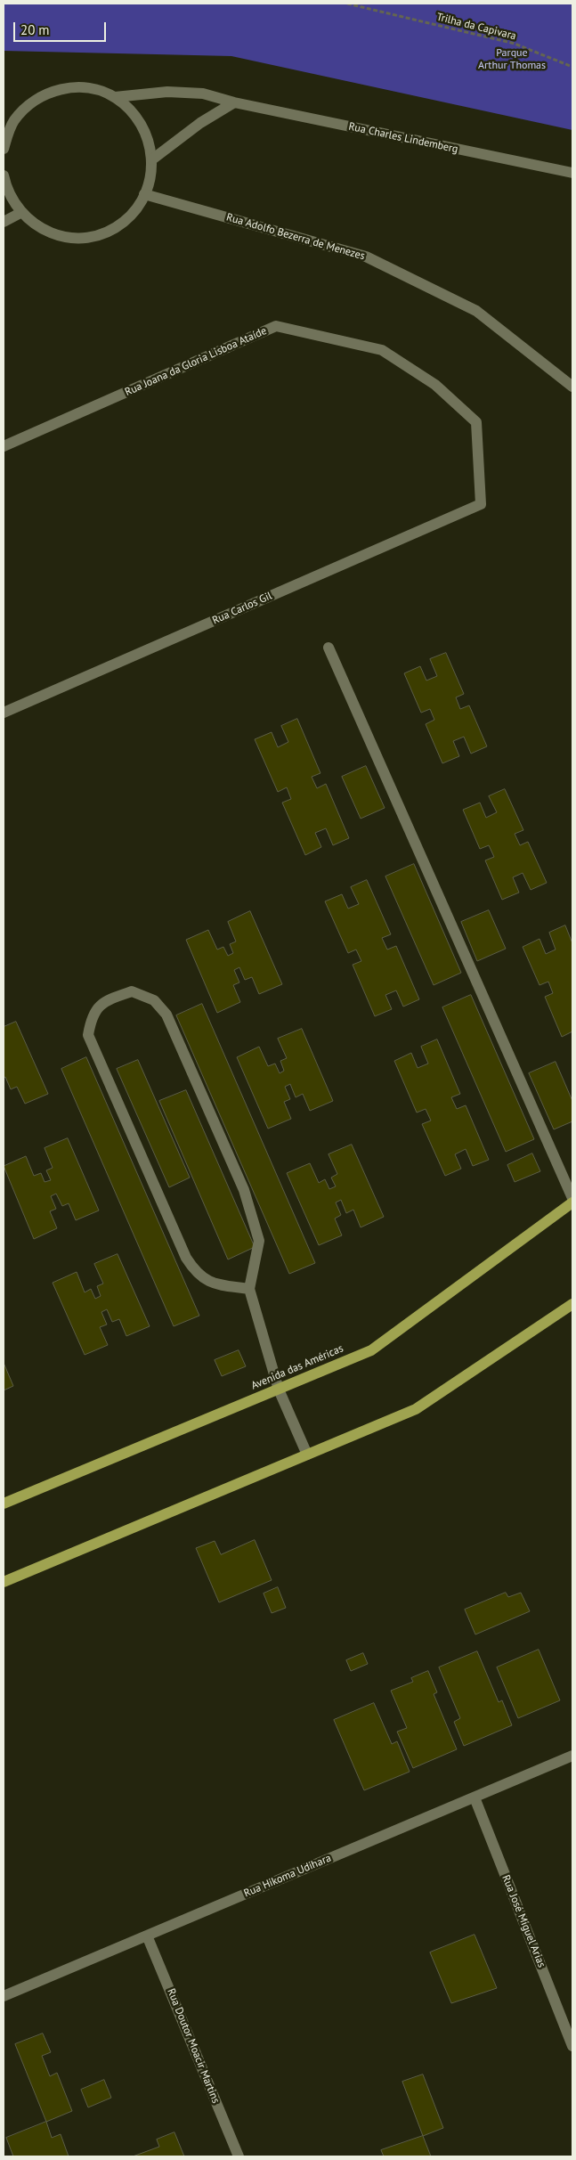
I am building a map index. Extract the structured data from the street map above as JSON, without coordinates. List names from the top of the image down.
{
  "streets": {
    "main road": ["Avenida das Américas"],
    "street": [
      "Rua Charles Lindemberg",
      "Rua Adolfo Bezerra de Menezes",
      "Rua Joana da Gloria Lisboa Ataíde",
      "Rua Carlos Gil",
      "Rua Hikoma Udihara",
      "Rua José Miguel Arias",
      "Rua Doutor Moacir Martins"
    ],
    "path": ["Trilha da Capivara"]
  },
  "crossings": [
    ["Rua Joana da Gloria Lisboa Ataíde", "Rua Carlos Gil"],
    ["Rua Hikoma Udihara", "Rua José Miguel Arias"],
    ["Rua Hikoma Udihara", "Rua Doutor Moacir Martins"]
  ],
  "parks": ["Parque Arthur Thomas"],
  "scale_bar": "20 m"
}
